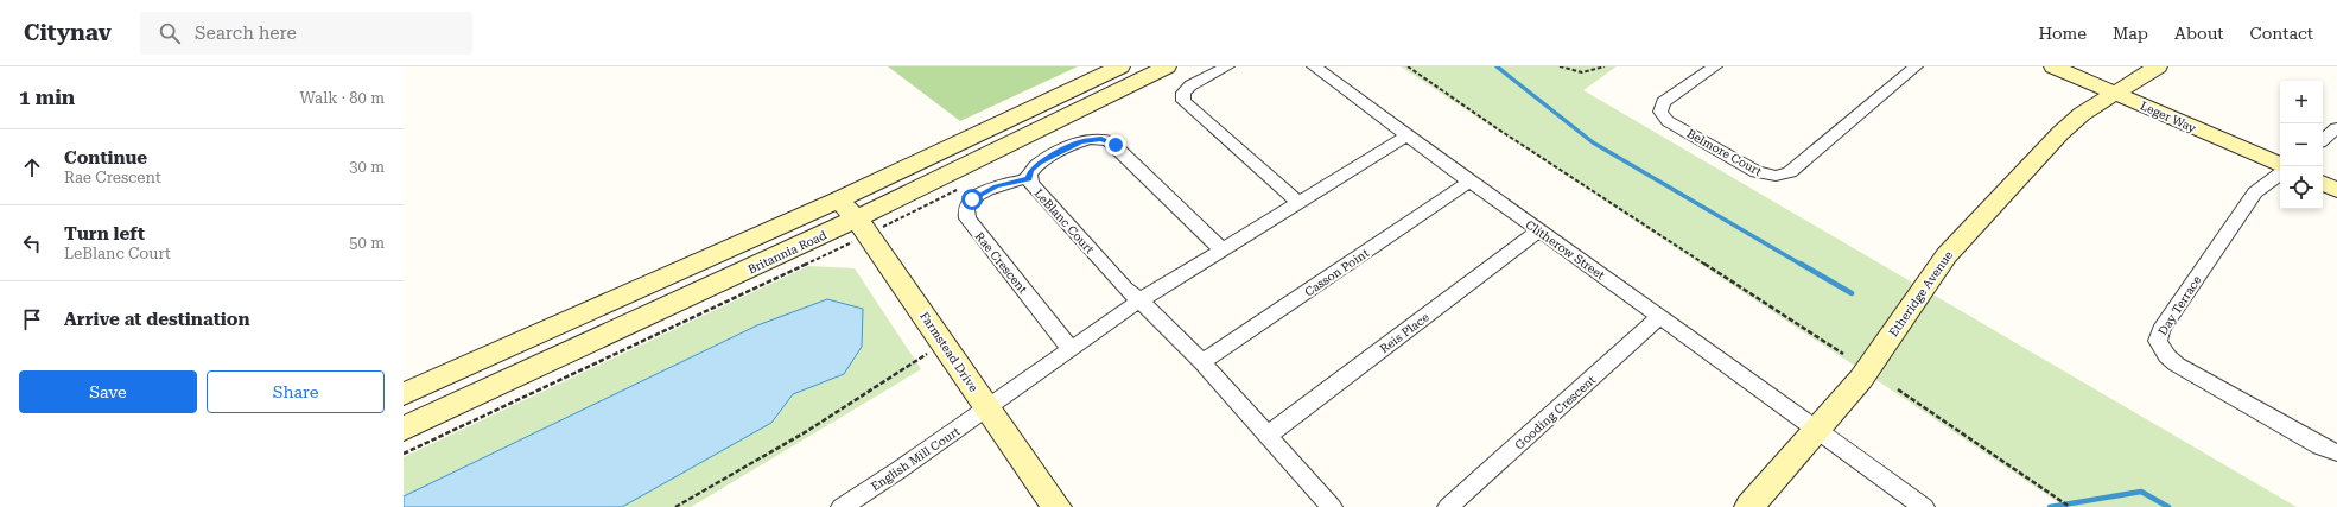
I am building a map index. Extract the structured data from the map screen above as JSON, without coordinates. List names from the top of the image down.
{
  "streets": {
    "street": [
      "Leger Way",
      "Belmore Court",
      "LeBlanc Court",
      "Clitherow Street",
      "Britannia Road",
      "Rae Crescent",
      "Casson Point",
      "Etheridge Avenue",
      "Day Terrace",
      "Reis Place",
      "Farmstead Drive",
      "Gooding Crescent",
      "English Mill Court"
    ]
  },
  "crossings": [
    ["Leger Way", "Etheridge Avenue"],
    ["LeBlanc Court", "Rae Crescent"],
    ["LeBlanc Court", "English Mill Court"],
    ["Clitherow Street", "Casson Point"],
    ["Clitherow Street", "Etheridge Avenue"],
    ["Clitherow Street", "Reis Place"],
    ["Clitherow Street", "Gooding Crescent"],
    ["Clitherow Street", "English Mill Court"],
    ["Britannia Road", "Farmstead Drive"],
    ["Rae Crescent", "English Mill Court"],
    ["Farmstead Drive", "English Mill Court"]
  ],
  "page": {
    "header": "Citynav",
    "search": "Search here",
    "nav": [
      "Home",
      "Map",
      "About",
      "Contact"
    ],
    "heading": ["1 min", "Walk · 80 m"],
    "map_buttons": ["+", "−"],
    "list": [
      ["Continue", "Rae Crescent", "30 m"],
      ["Turn left", "LeBlanc Court", "50 m"],
      "Arrive at destination"
    ],
    "buttons": ["Save", "Share"]
  }
}
